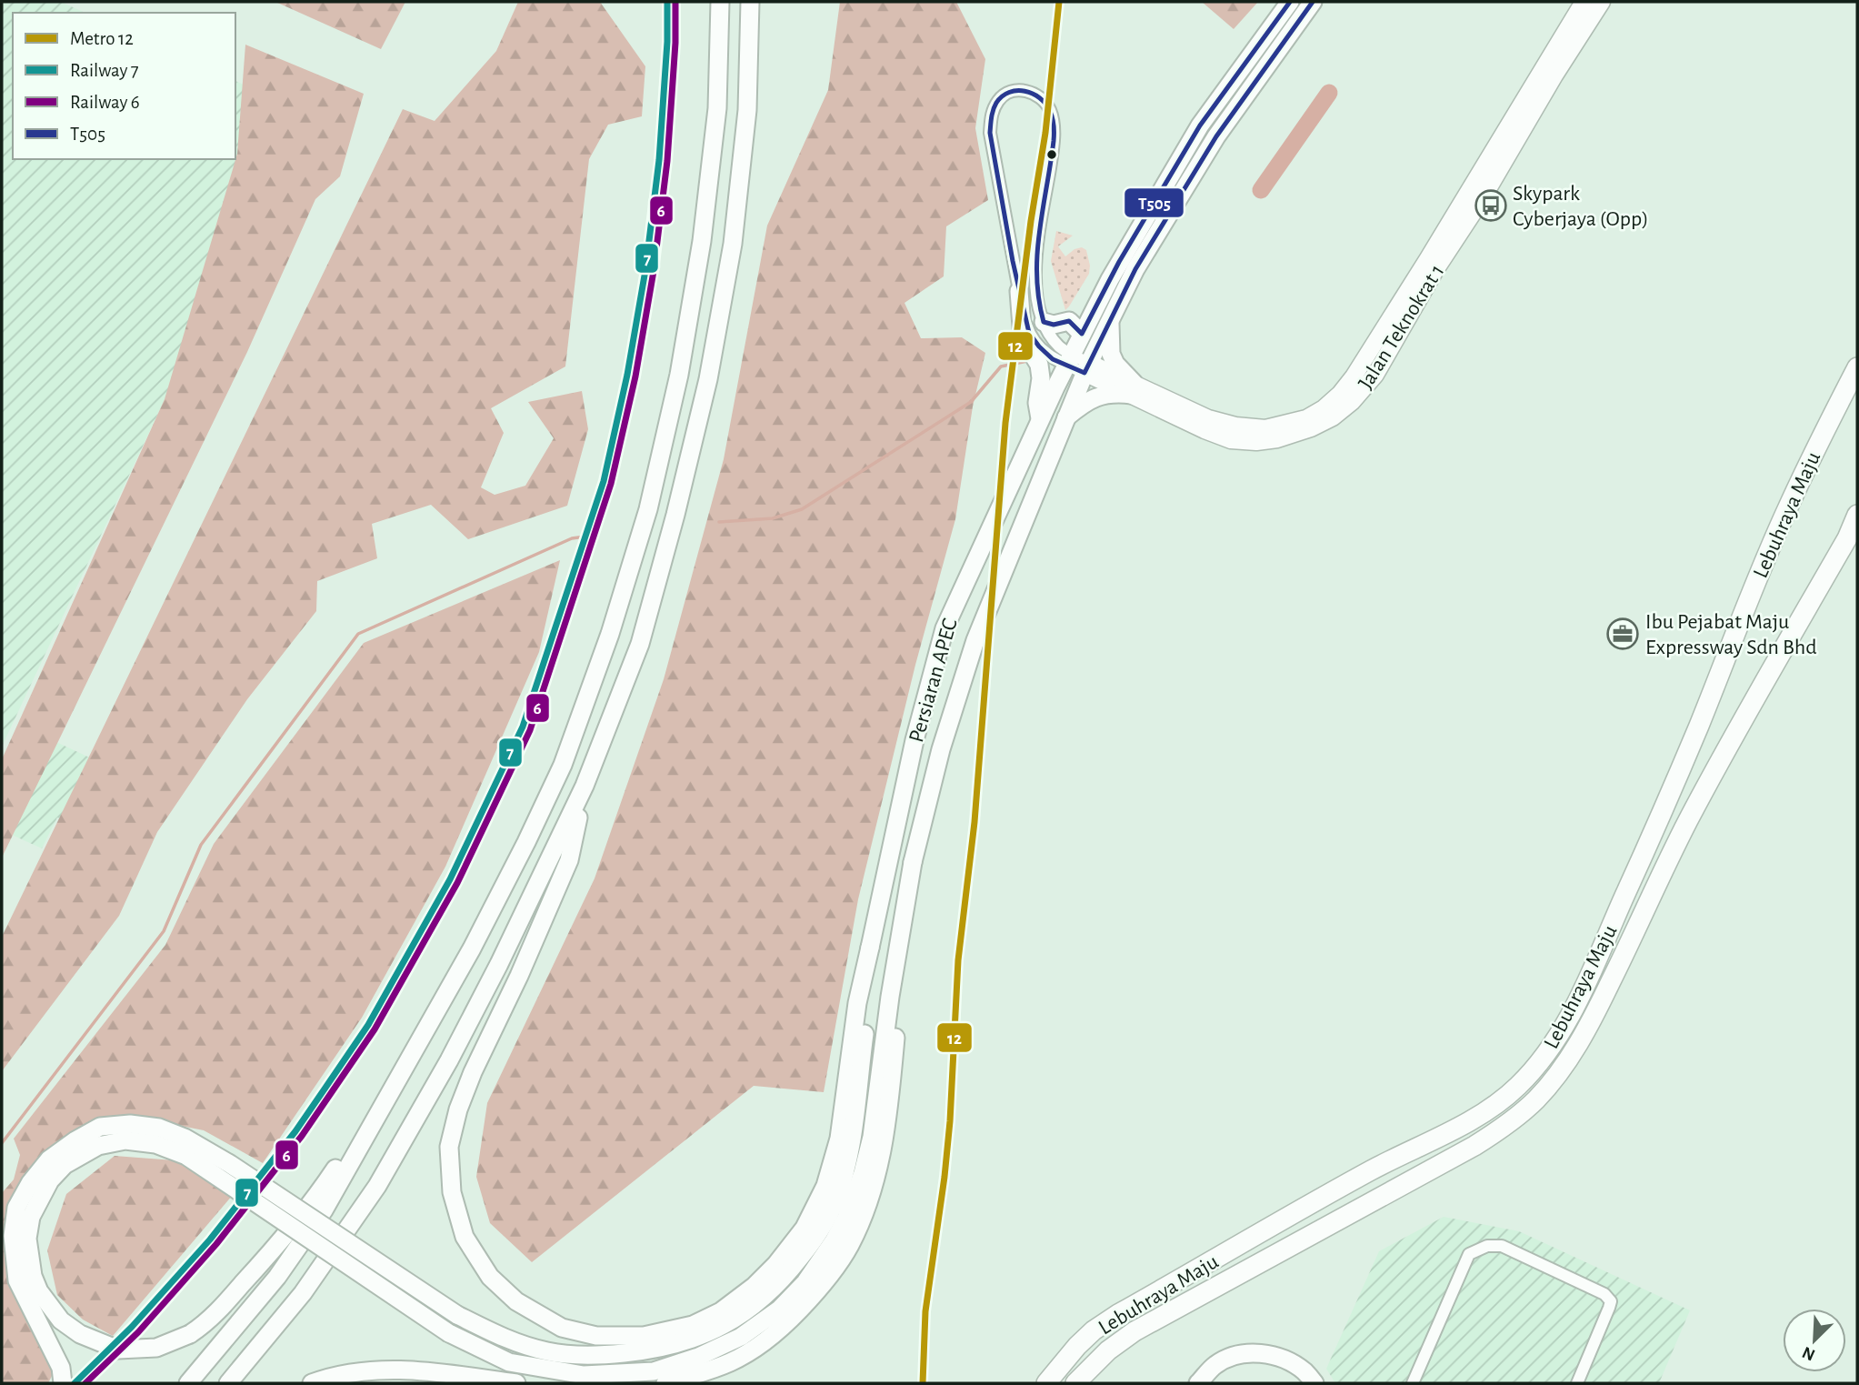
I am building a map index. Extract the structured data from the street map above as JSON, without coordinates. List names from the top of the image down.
{
  "streets": {
    "highway": ["Lebuhraya Maju"],
    "main road": ["Jalan Teknokrat 1", "Persiaran APEC"]
  },
  "crossings": [
    ["Jalan Teknokrat 1", "Persiaran APEC"]
  ],
  "places": {
    "bus stop": ["Skypark Cyberjaya (Opp)"],
    "office": ["Ibu Pejabat Maju Expressway Sdn Bhd"]
  },
  "lines": [
    "metro line 12",
    "rail line 7",
    "rail line 6",
    "transit line T505"
  ],
  "legend": [
    "Metro 12",
    "Railway 7",
    "Railway 6",
    "T505"
  ],
  "north": "bottom left"
}
